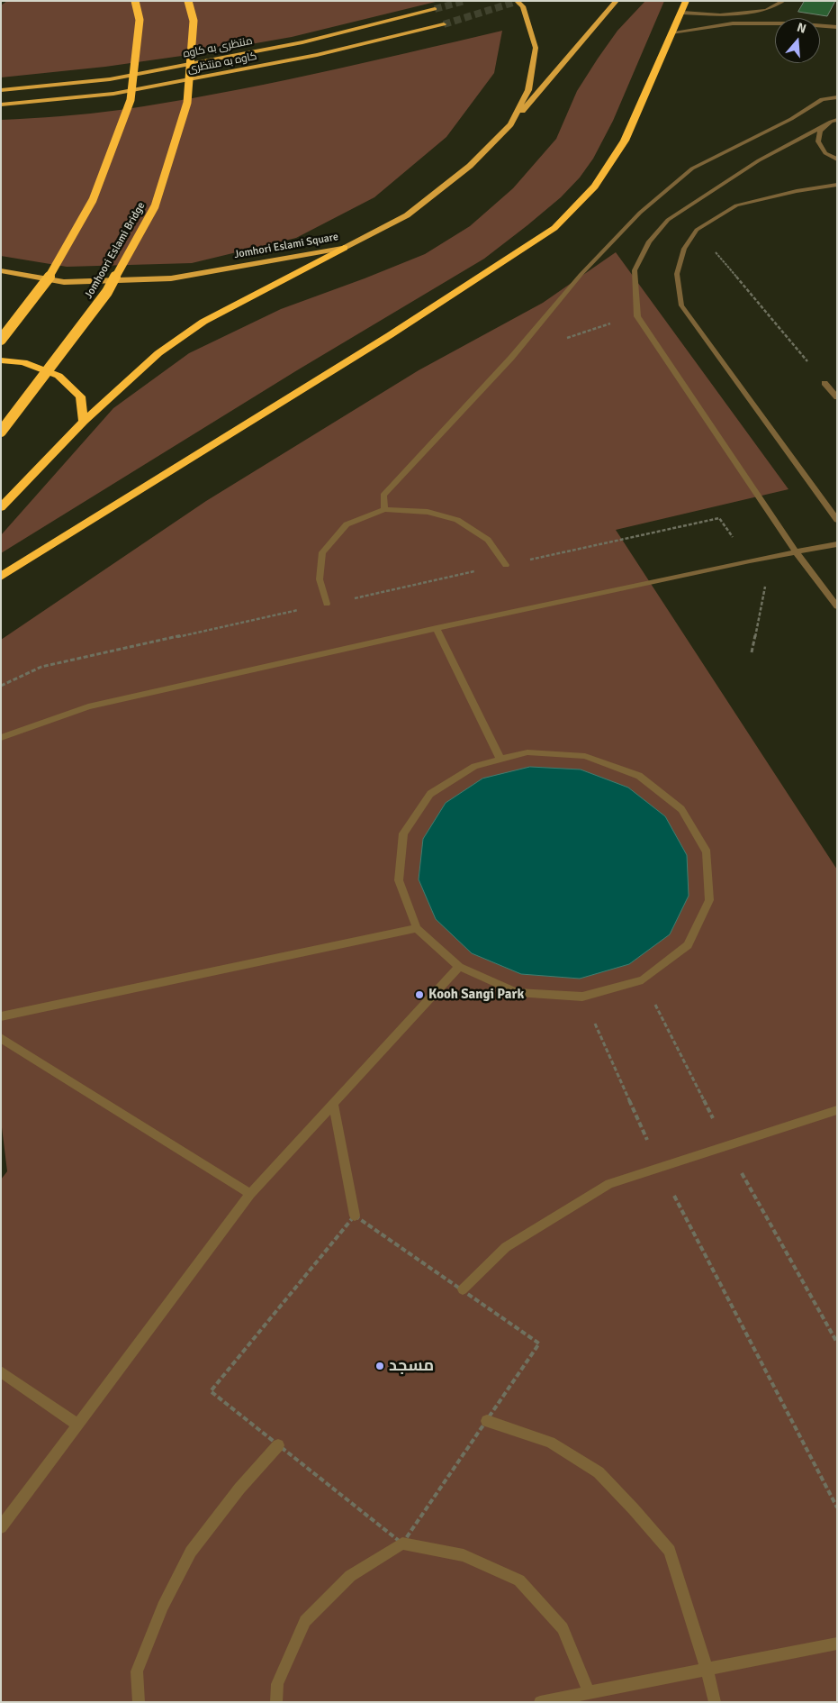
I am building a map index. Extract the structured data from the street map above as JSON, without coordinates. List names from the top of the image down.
{
  "streets": {
    "highway": ["Jomhoori Eslami Bridge"],
    "main road": ["منتظری به کاوه", "کاوه به منتظری", "Jomhori Eslami Square"]
  },
  "places": ["Kooh Sangi Park", "مسجد"],
  "north": "top"
}
